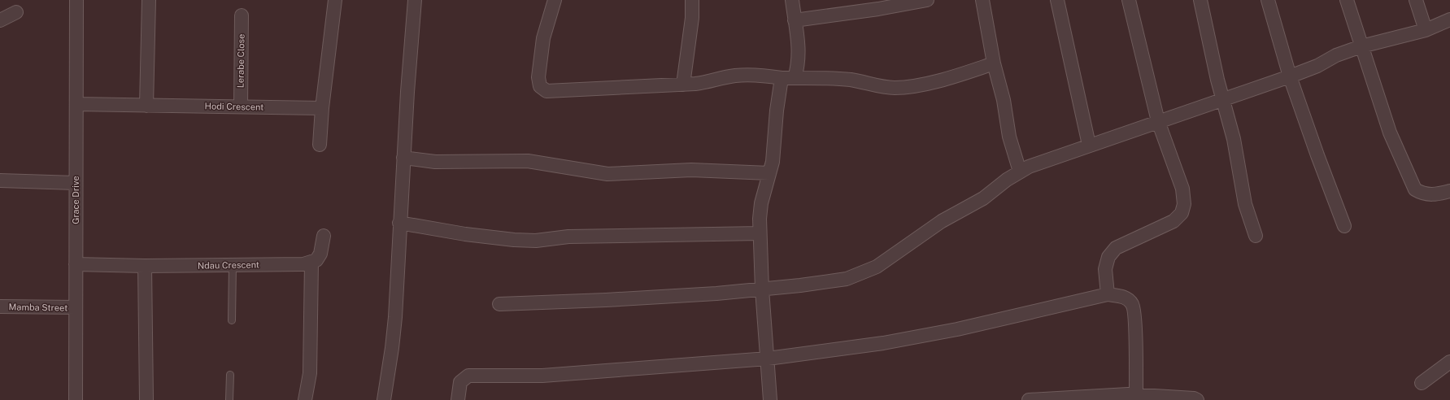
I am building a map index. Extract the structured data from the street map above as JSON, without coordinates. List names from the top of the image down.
{
  "streets": {
    "street": [
      "Lerabe Close",
      "Hodi Crescent",
      "Grace Drive",
      "Ndau Crescent",
      "Mamba Street"
    ]
  },
  "crossings": [
    ["Lerabe Close", "Hodi Crescent"],
    ["Hodi Crescent", "Grace Drive"],
    ["Grace Drive", "Ndau Crescent"],
    ["Grace Drive", "Mamba Street"]
  ]
}
